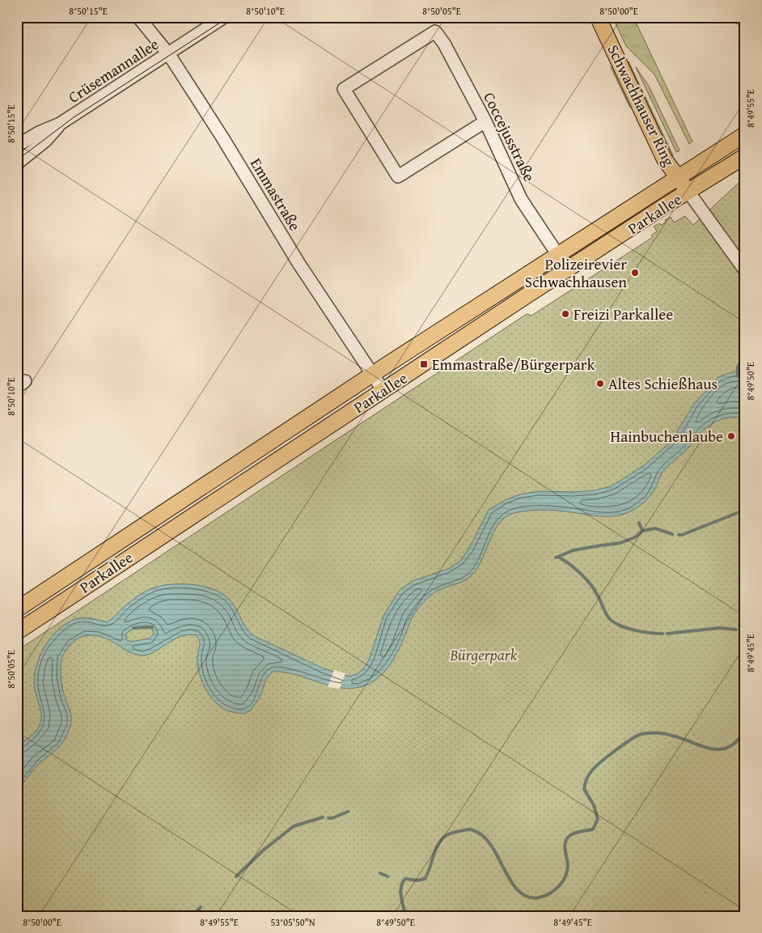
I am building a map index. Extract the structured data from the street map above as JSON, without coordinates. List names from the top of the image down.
{
  "streets": {
    "main road": ["Schwachhauser Ring", "Parkallee"],
    "street": ["Crüsemannallee", "Coccejusstraße", "Emmastraße"]
  },
  "crossings": [
    ["Crüsemannallee", "Emmastraße"],
    ["Schwachhauser Ring", "Parkallee"],
    ["Coccejusstraße", "Parkallee"],
    ["Emmastraße", "Parkallee"]
  ],
  "parks": ["Bürgerpark"],
  "places": {
    "other": [
      "Polizeirevier Schwachhausen",
      "Freizi Parkallee",
      "Altes Schießhaus",
      "Hainbuchenlaube"
    ],
    "transit": ["Emmastraße/Bürgerpark"]
  },
  "coordinates": [
    "8°50'15\"E",
    "8°50'10\"E",
    "8°50'05\"E",
    "8°50'00\"E",
    "8°49'55\"E",
    "8°49'50\"E",
    "8°49'45\"E",
    "53°05'50\"N"
  ]
}
